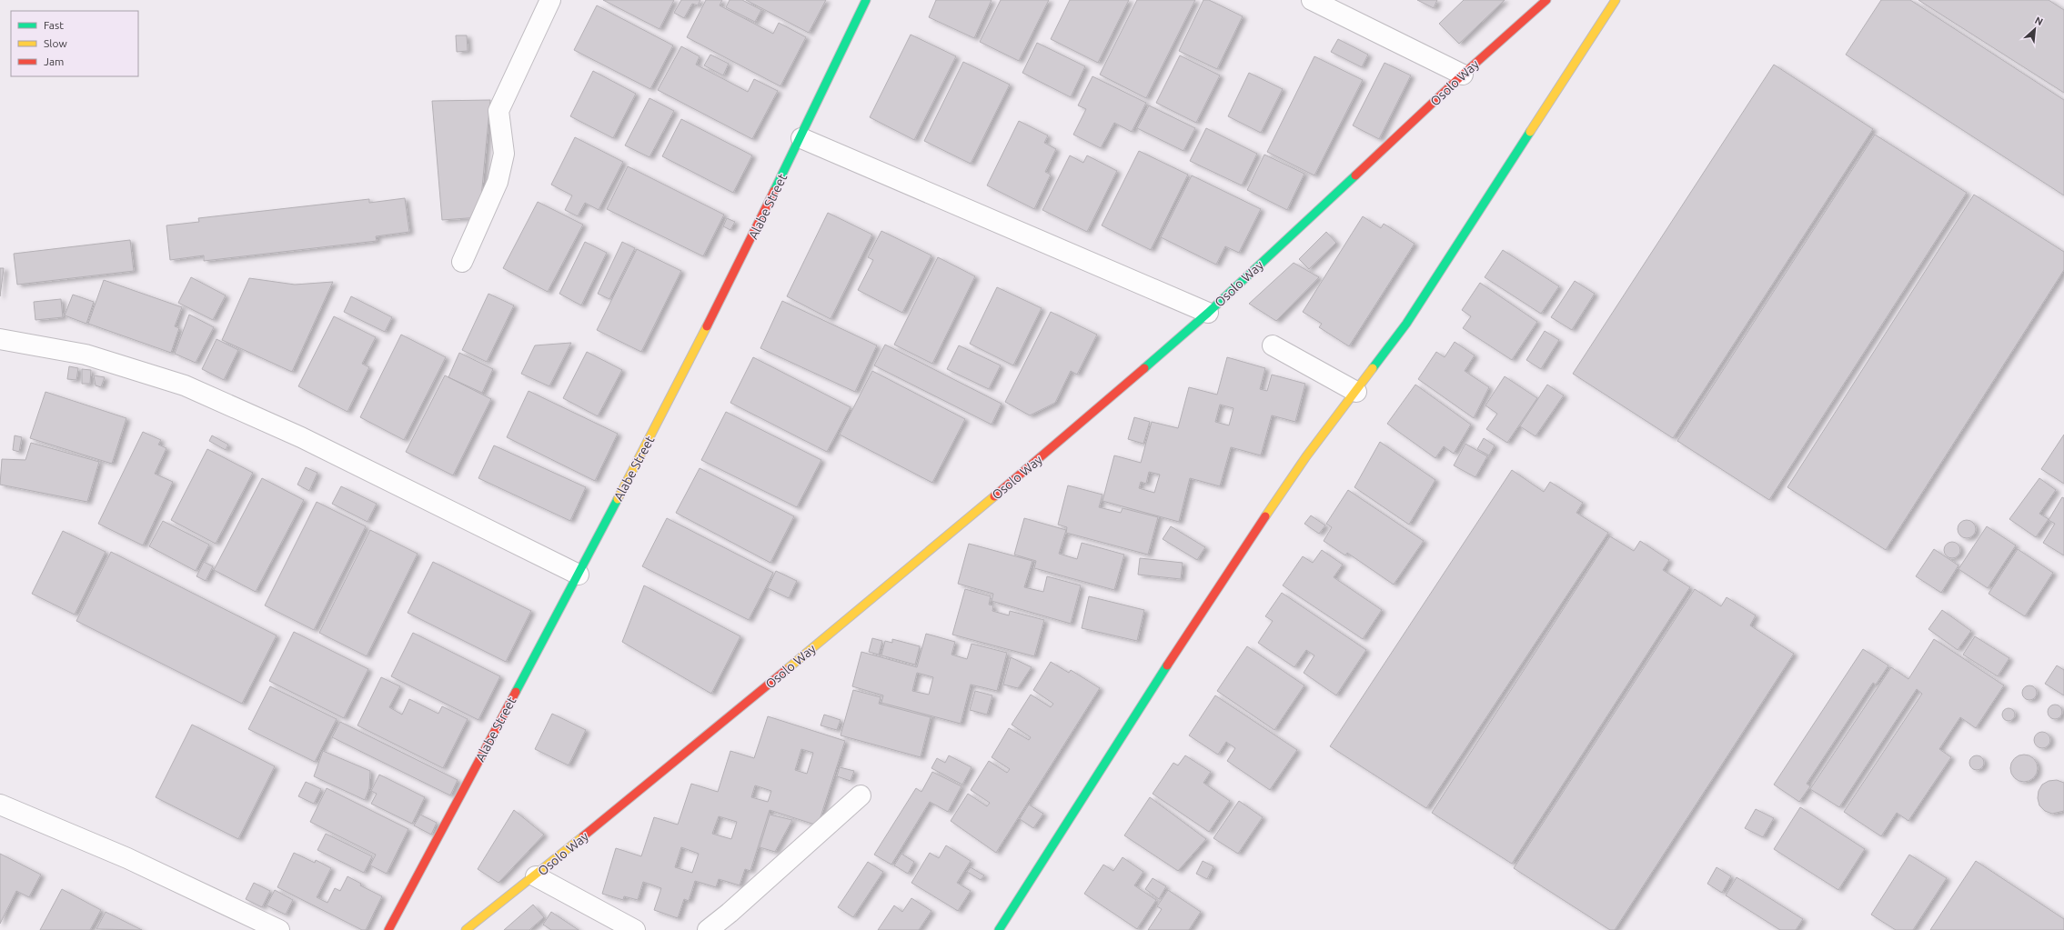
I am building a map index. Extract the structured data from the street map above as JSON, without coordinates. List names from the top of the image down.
{
  "streets": {
    "street": ["Osolo Way", "Alabe Street"]
  },
  "legend": ["Fast", "Slow", "Jam"],
  "north": "top right"
}
